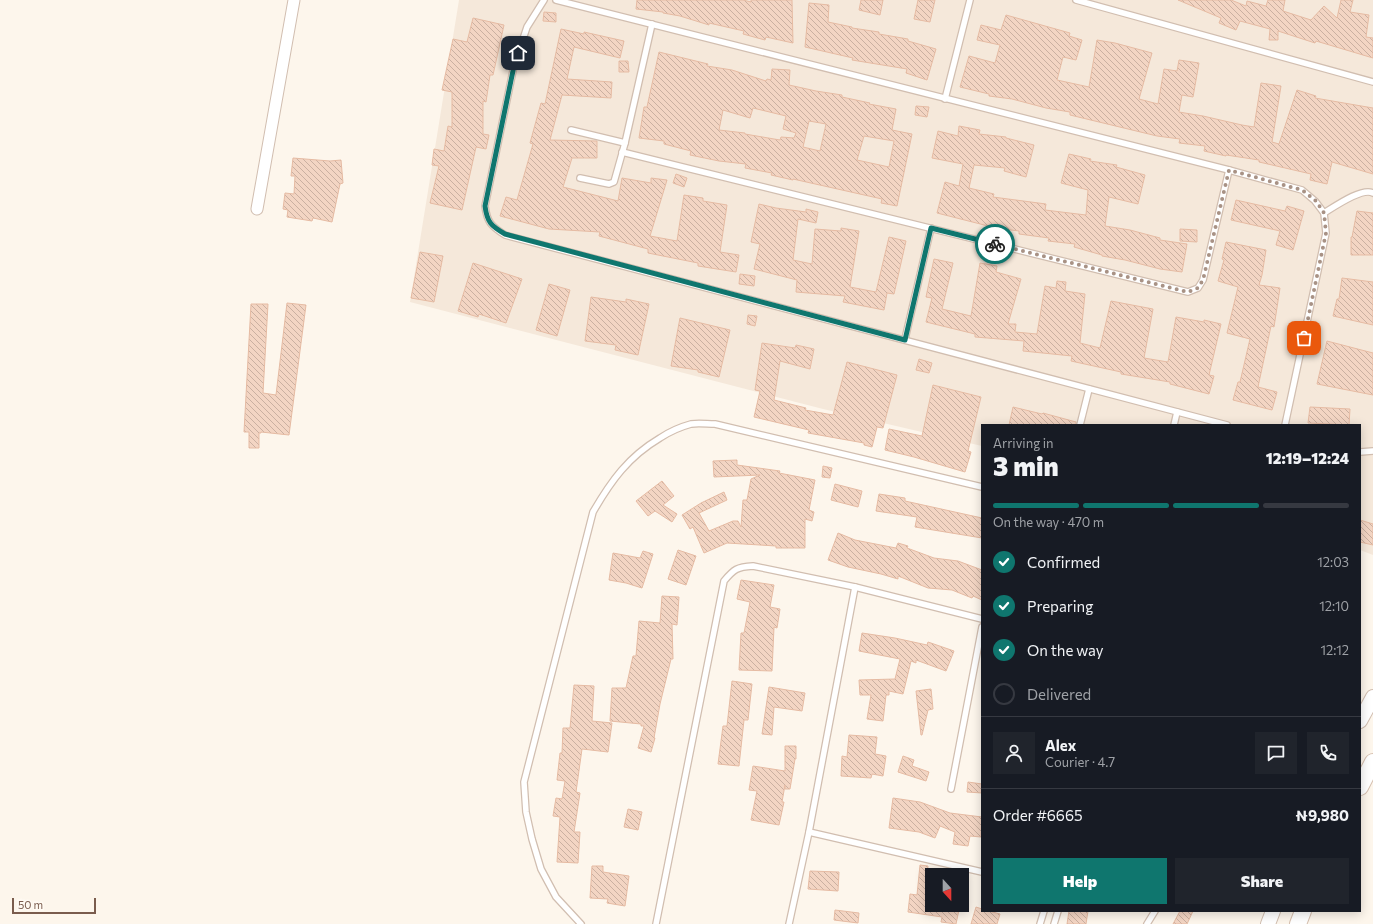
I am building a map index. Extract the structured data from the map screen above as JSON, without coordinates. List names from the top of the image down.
{
  "scale_bar": "50 m",
  "north": "bottom",
  "page": {
    "heading": ["3 min", "Arriving in", "12:19–12:24"],
    "panel": [
      "Alex",
      "Courier · 4.7",
      "Order #6665",
      "₦9,980"
    ],
    "bar": "On the way · 470 m",
    "list": [
      ["Confirmed", "12:03"],
      ["Preparing", "12:10"],
      ["On the way", "12:12"],
      "Delivered"
    ],
    "buttons": ["Help", "Share"],
    "scale": "50 m"
  }
}
